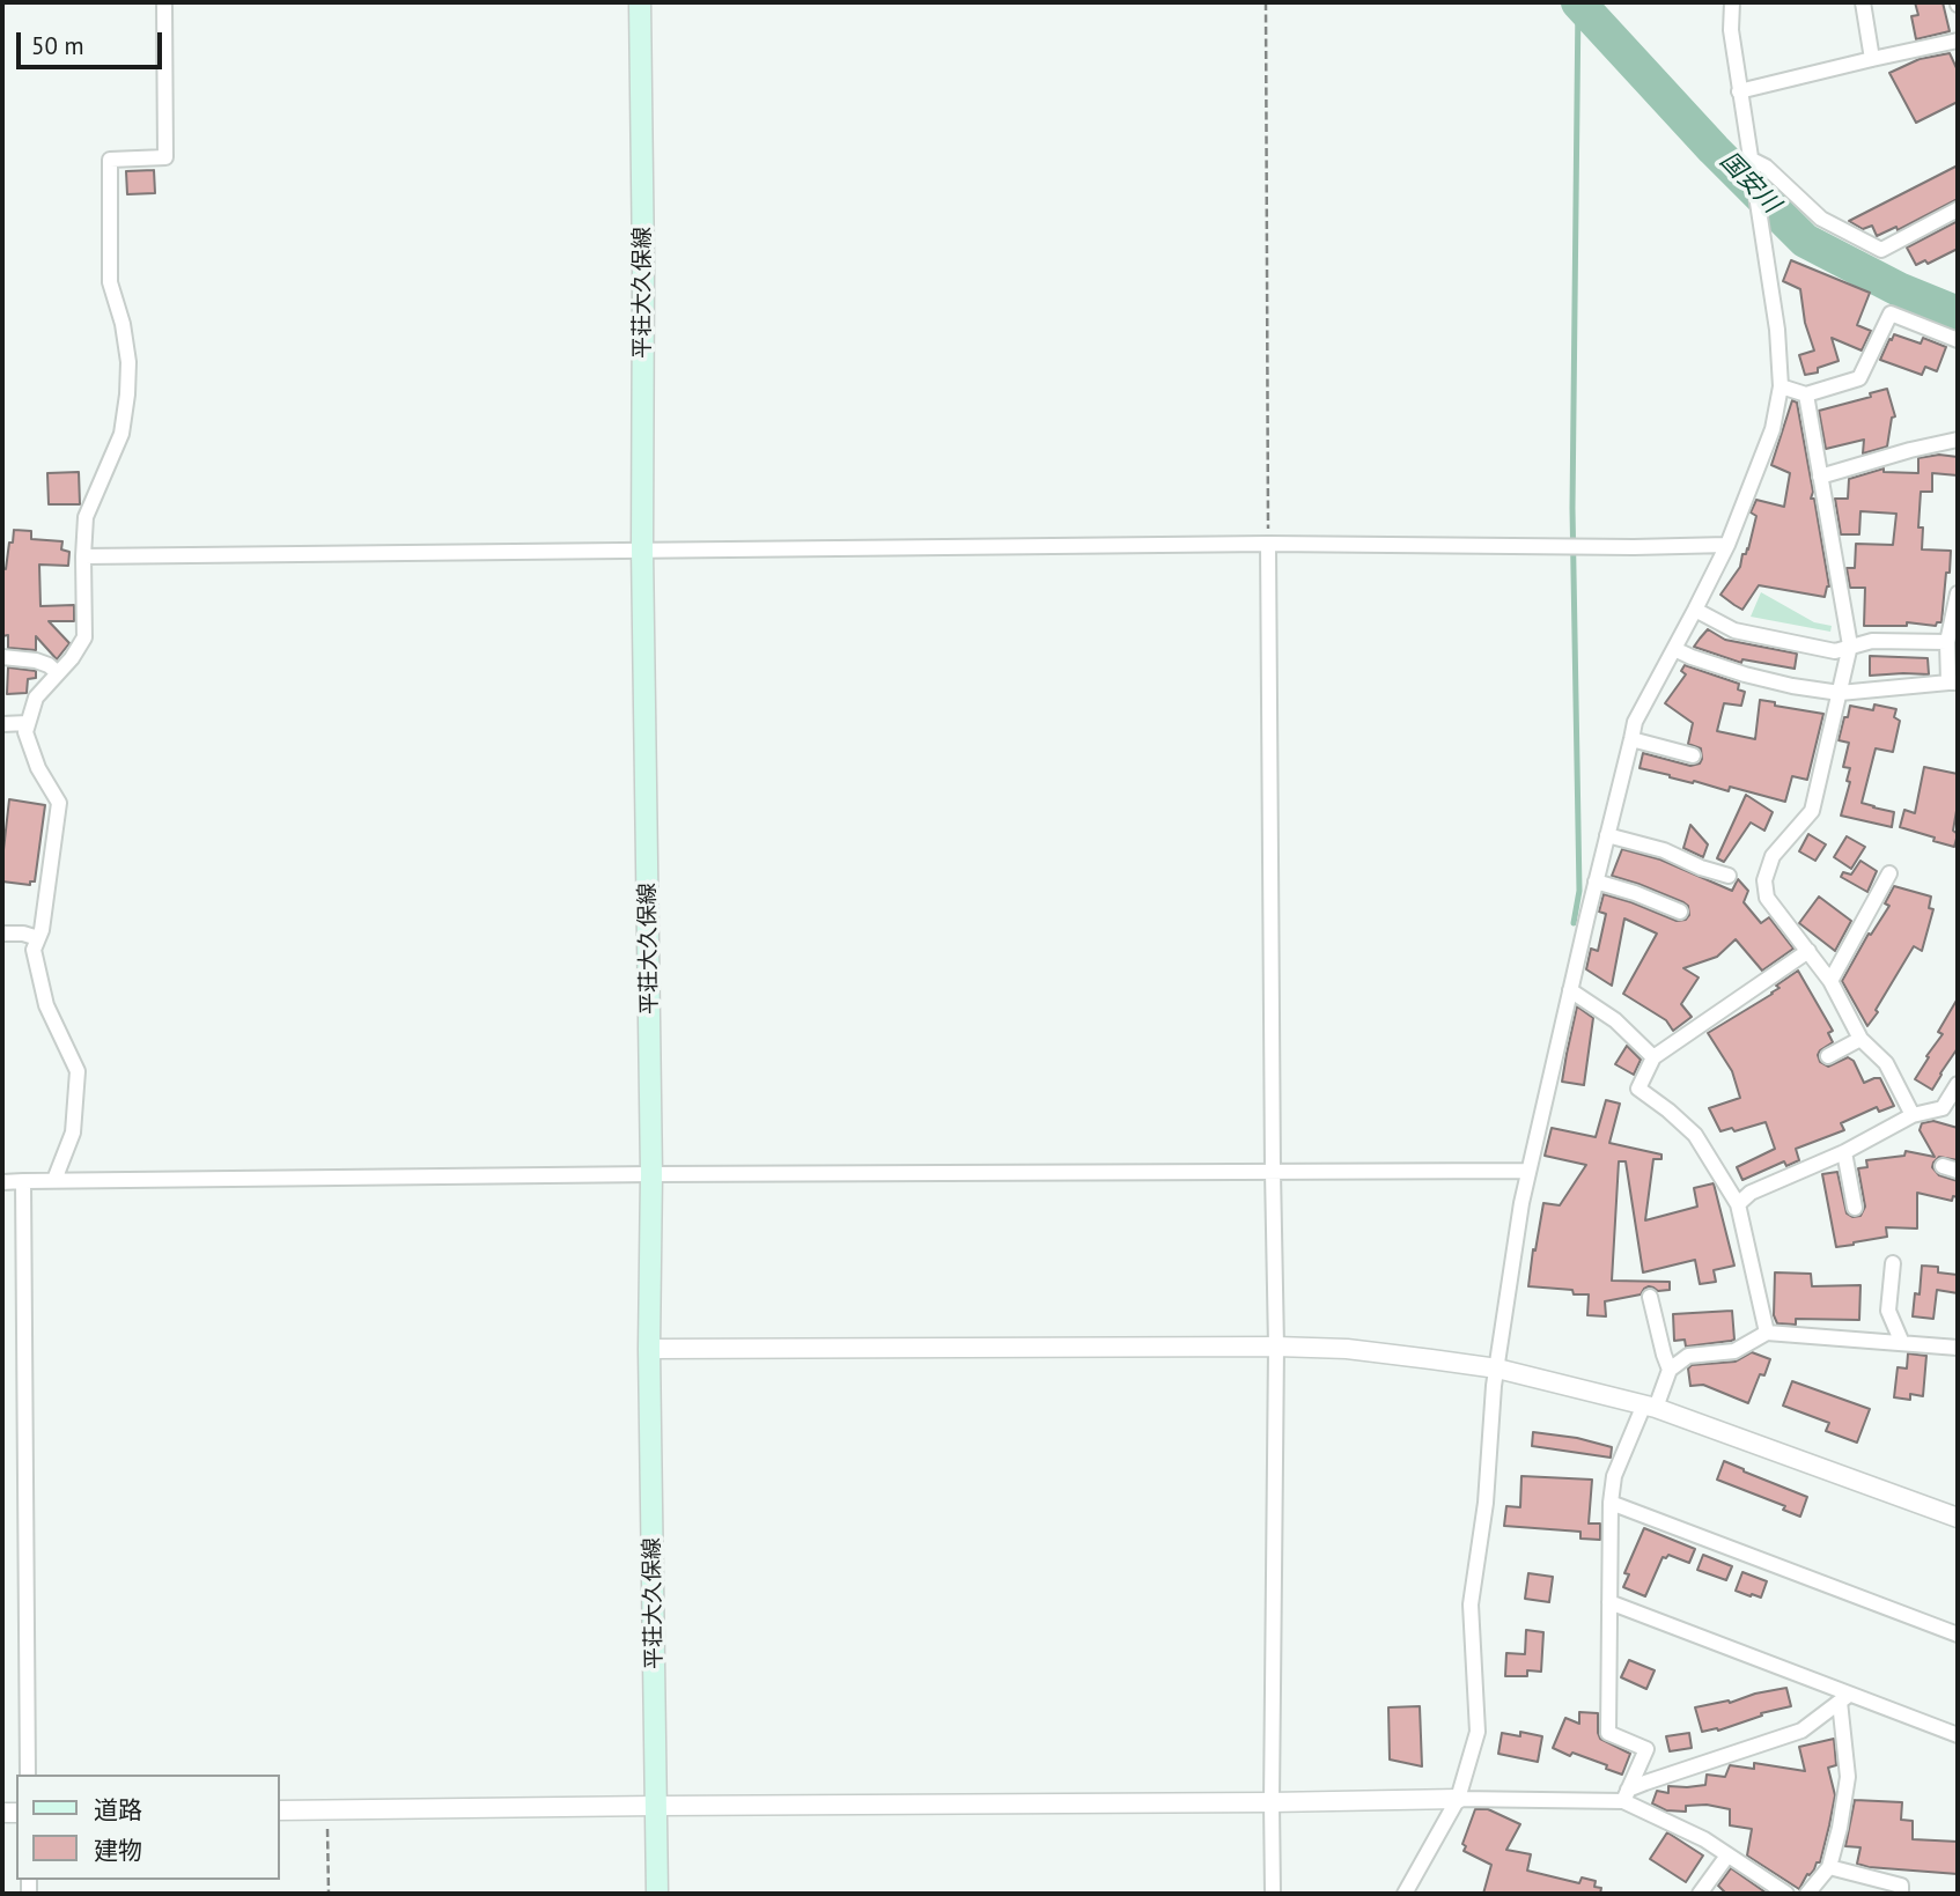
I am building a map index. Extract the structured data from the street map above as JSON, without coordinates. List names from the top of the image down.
{
  "streets": {
    "main road": ["平荘大久保線"]
  },
  "water": ["国安川"],
  "legend": ["道路", "建物"],
  "scale_bar": "50 m"
}
